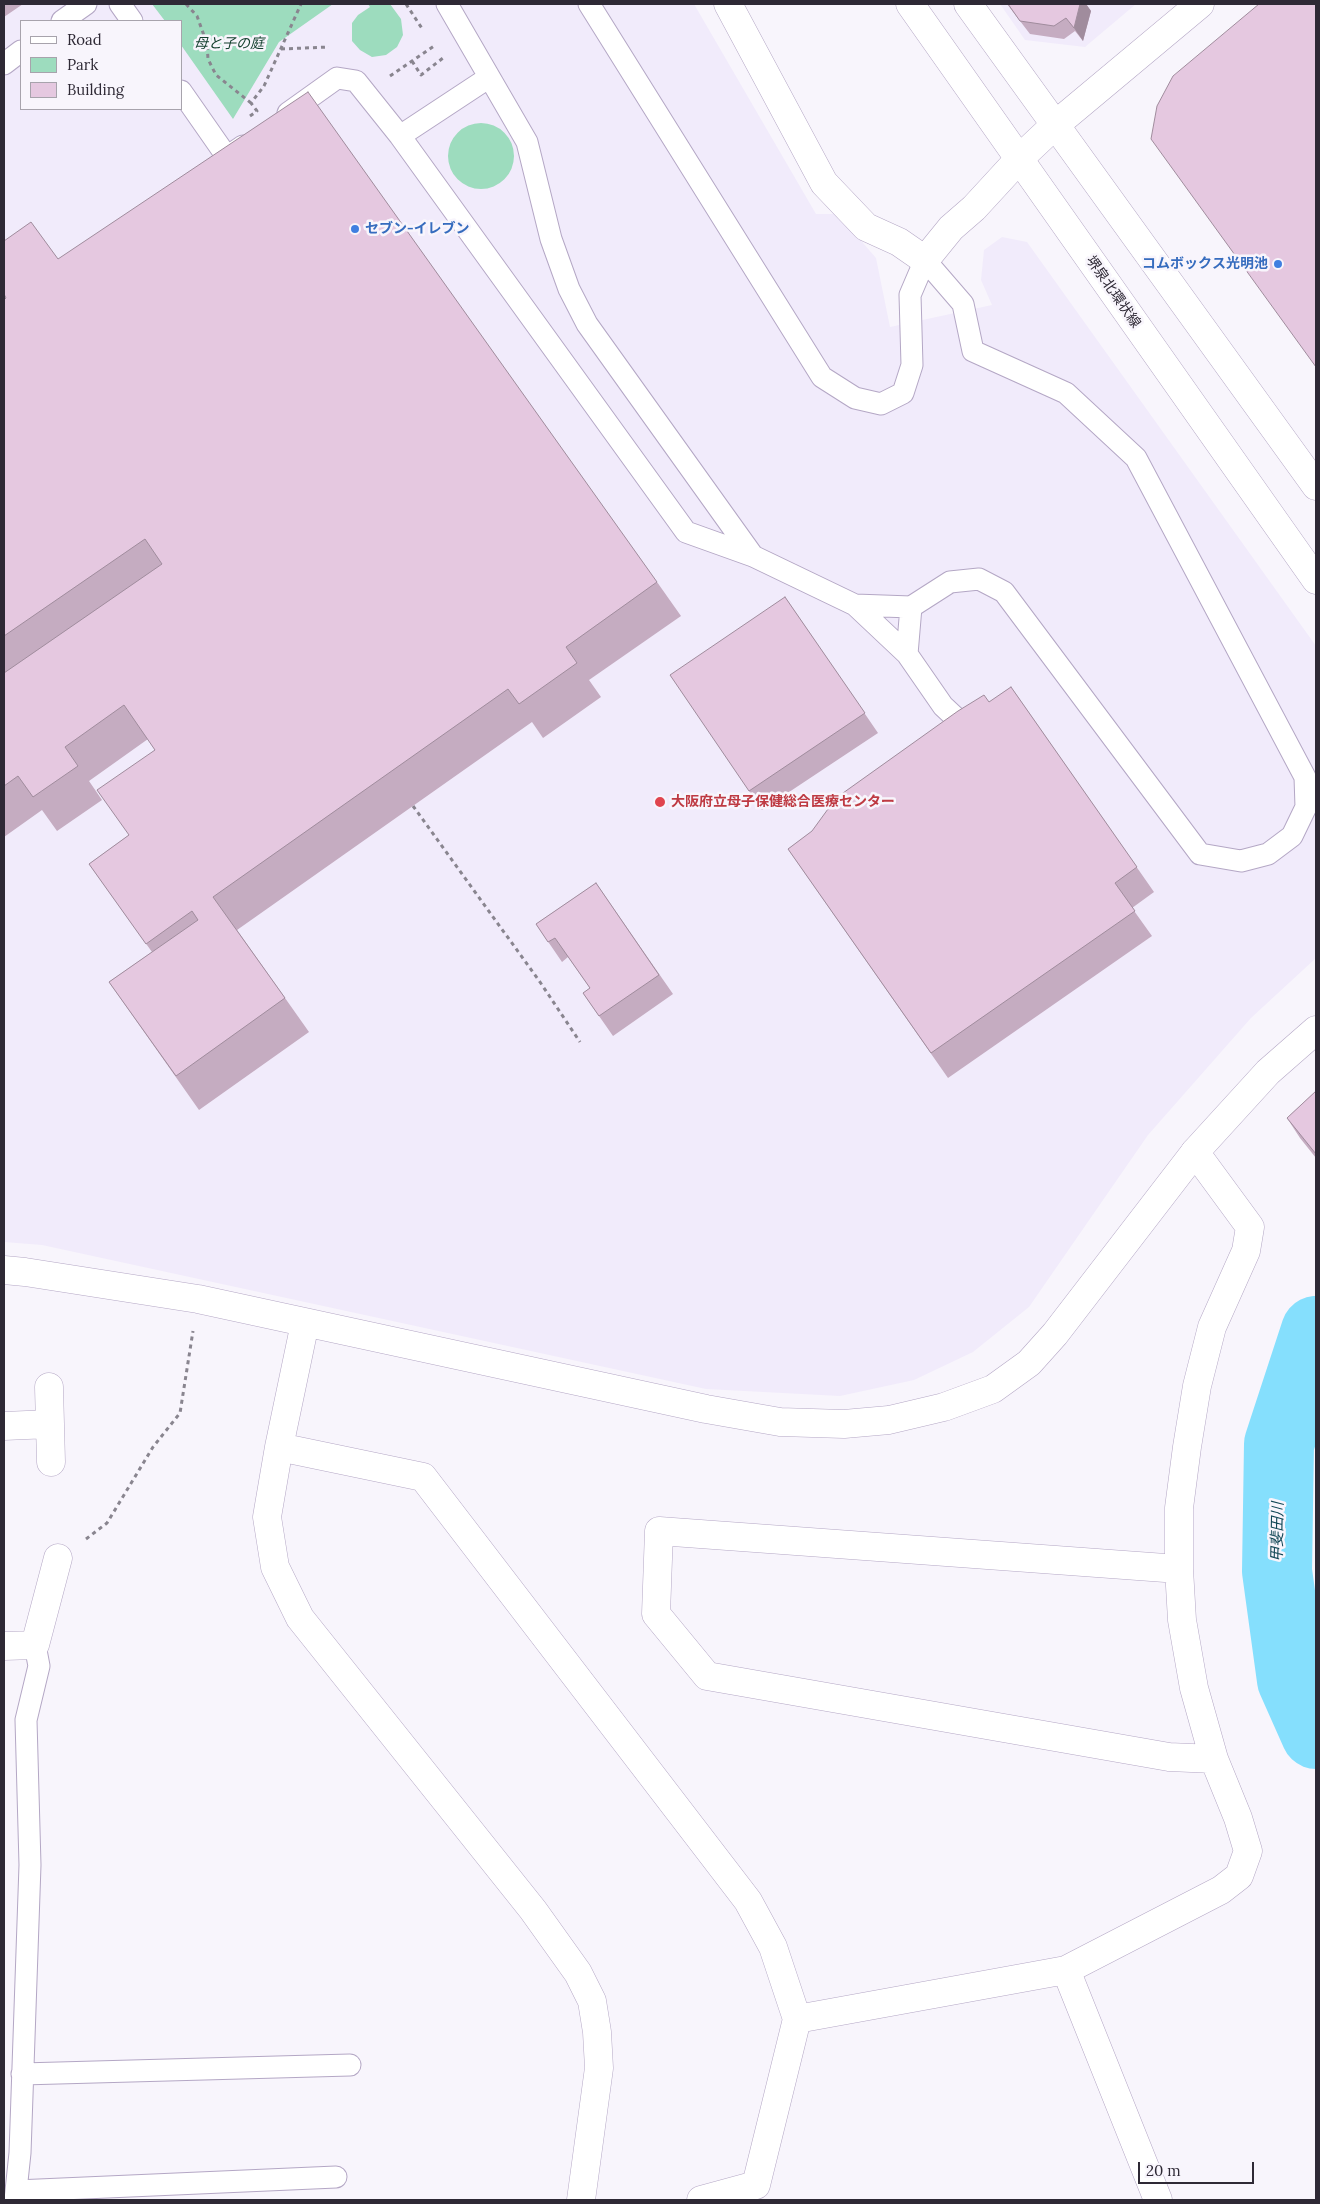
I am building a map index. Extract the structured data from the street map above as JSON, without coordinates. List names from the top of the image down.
{
  "streets": {
    "street": ["堺泉北環状線"]
  },
  "water": ["甲斐田川"],
  "parks": ["母と子の庭"],
  "places": ["セブン-イレブン", "コムボックス光明池", "大阪府立母子保健総合医療センター"],
  "legend": ["Road", "Park", "Building"],
  "scale_bar": "20 m"
}
